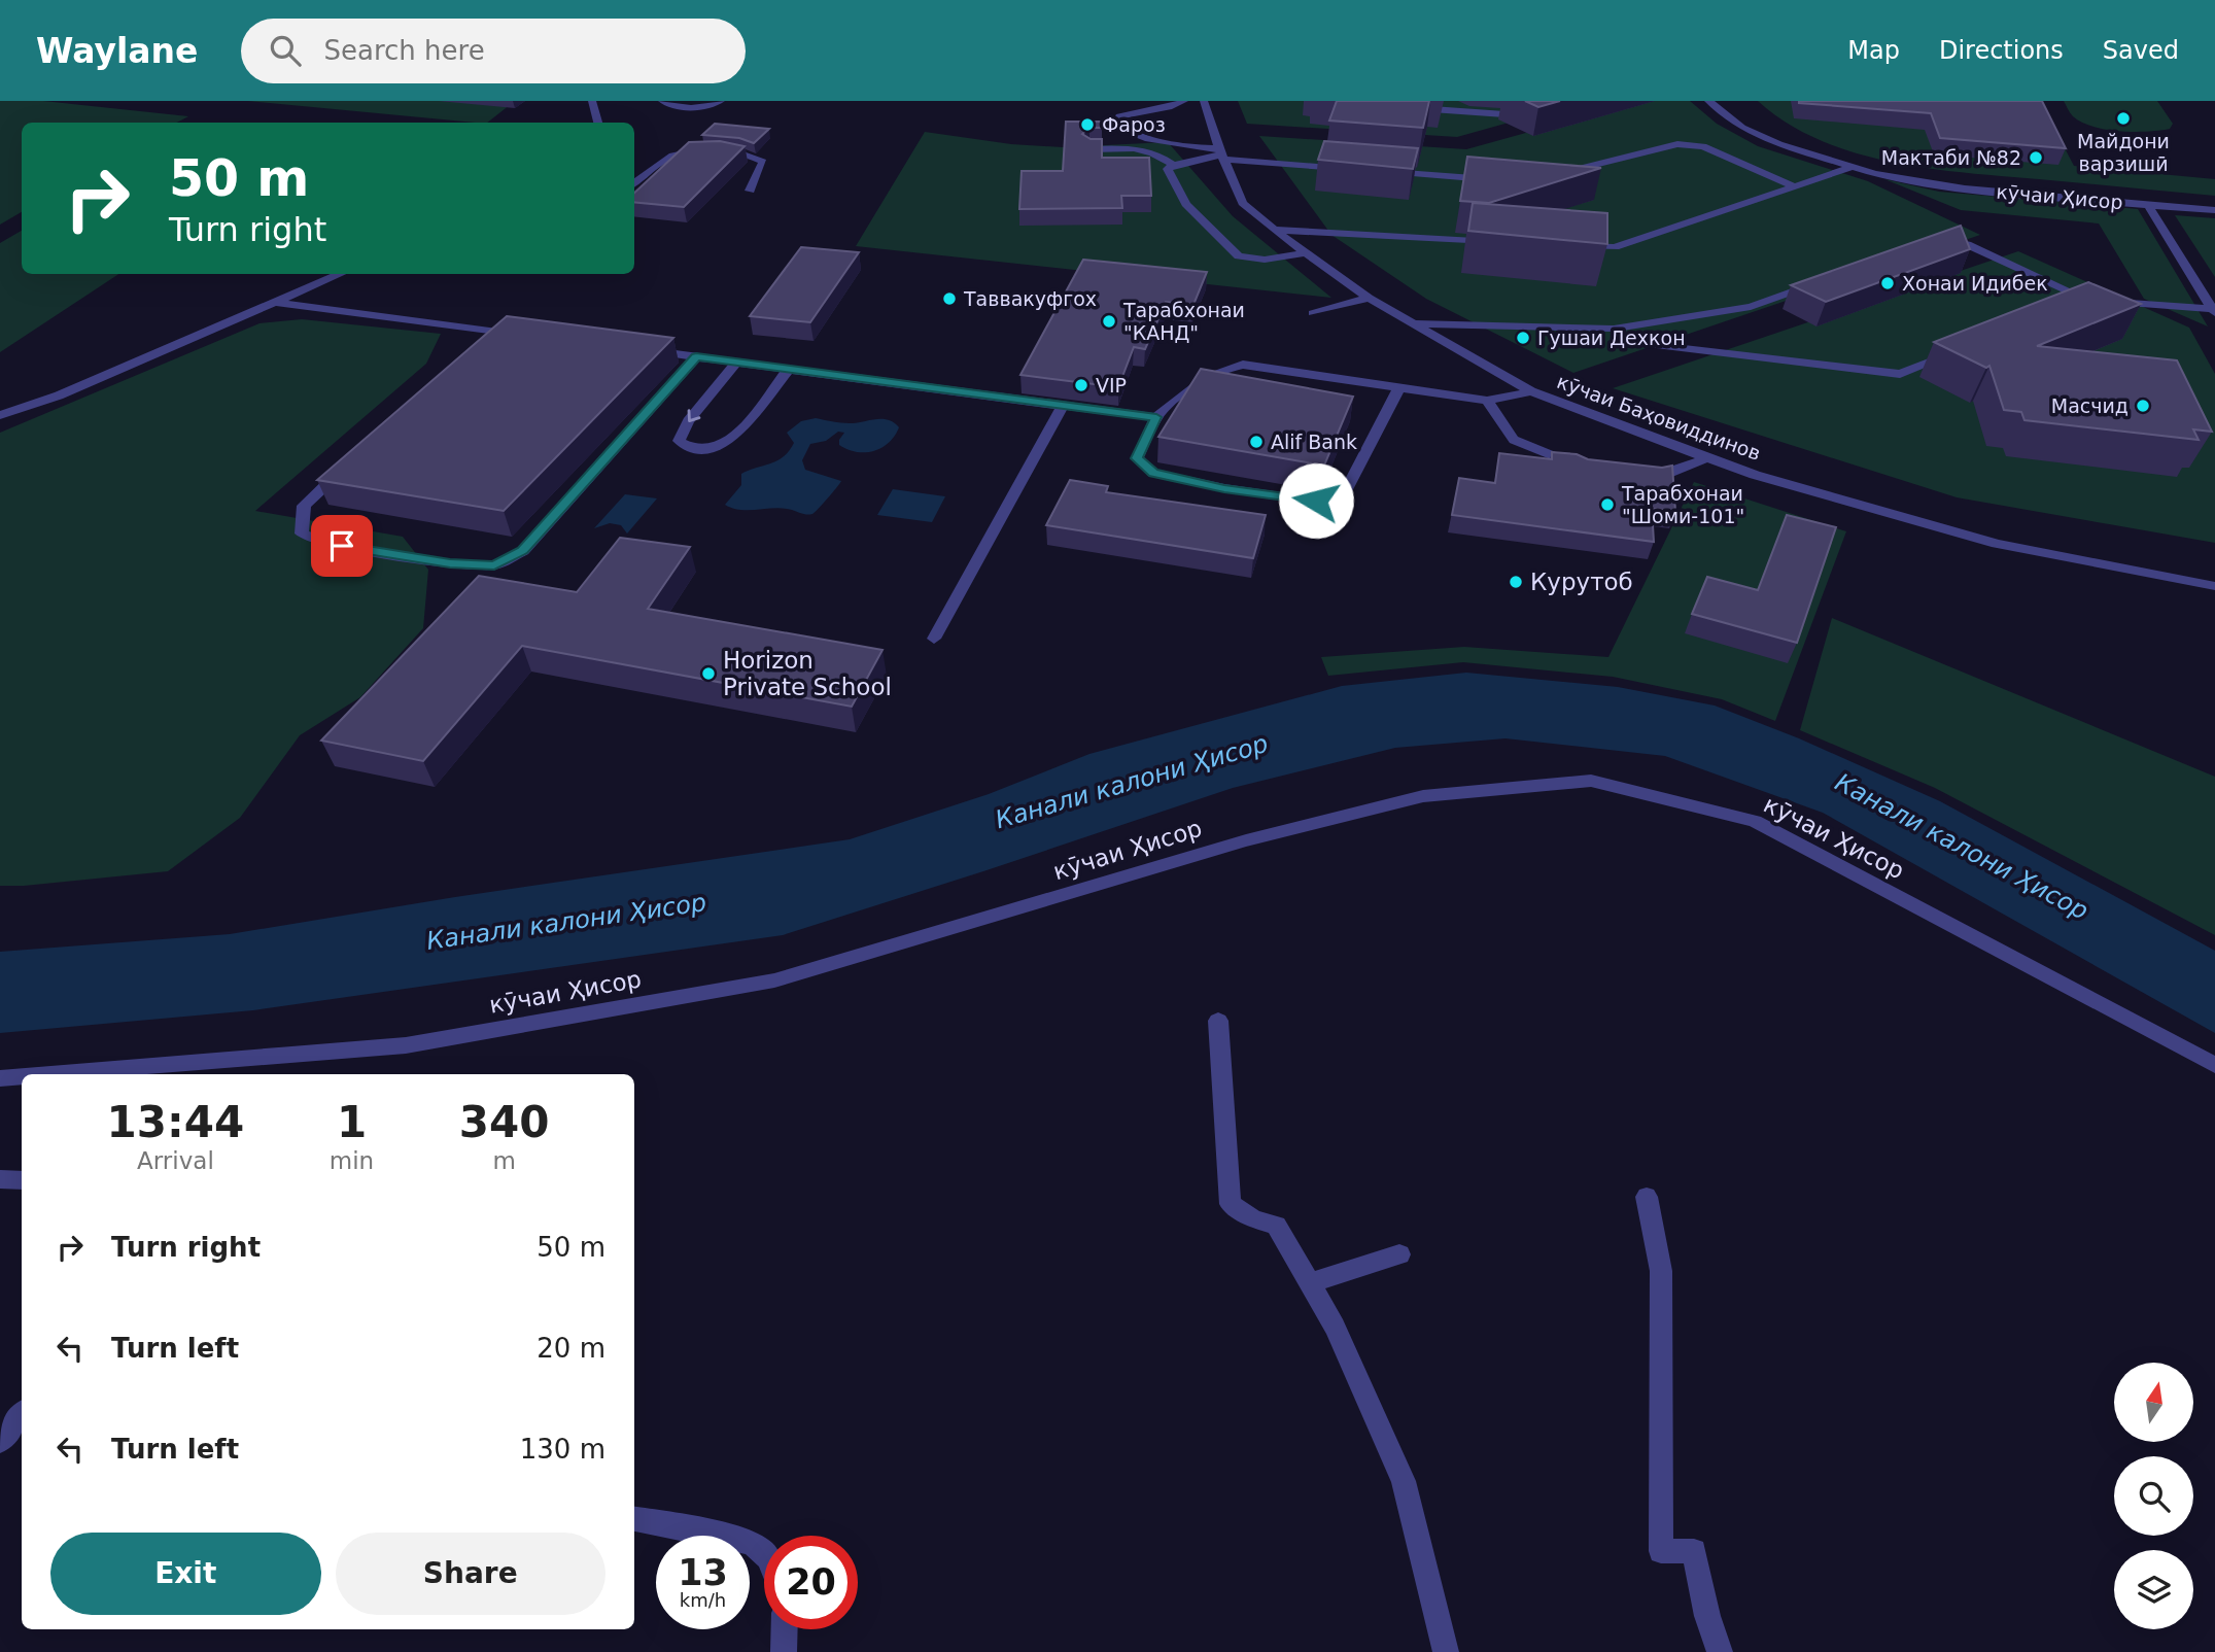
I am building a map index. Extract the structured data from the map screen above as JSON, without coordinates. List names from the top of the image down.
{
  "streets": {
    "street": ["кӯчаи Ҳисор", "кӯчаи Баҳовиддинов"]
  },
  "water": ["Канали калони Ҳисор"],
  "places": [
    "Майдони варзишӣ",
    "Фароз",
    "Мактаби №82",
    "Хонаи Идибек",
    "Таввакуфгох",
    "Тарабхонаи \"КАНД\"",
    "Гушаи Дехкон",
    "VIP",
    "Масчид",
    "Alif Bank",
    "Тарабхонаи \"Шоми-101\"",
    "Курутоб",
    "Horizon Private School"
  ],
  "north": "top",
  "page": {
    "header": "Waylane",
    "search": "Search here",
    "nav": ["Map", "Directions", "Saved"],
    "turn": ["50 m", "Turn right"],
    "eta": [
      "13:44",
      "Arrival",
      "1",
      "min",
      "340",
      "m"
    ],
    "list": [
      {
        "name": "Turn right",
        "value": "50 m"
      },
      {
        "name": "Turn left",
        "value": "20 m"
      },
      {
        "name": "Turn left",
        "value": "130 m"
      }
    ],
    "buttons": ["Exit", "Share"],
    "speed": "13 km/h",
    "limit": "20"
  }
}
